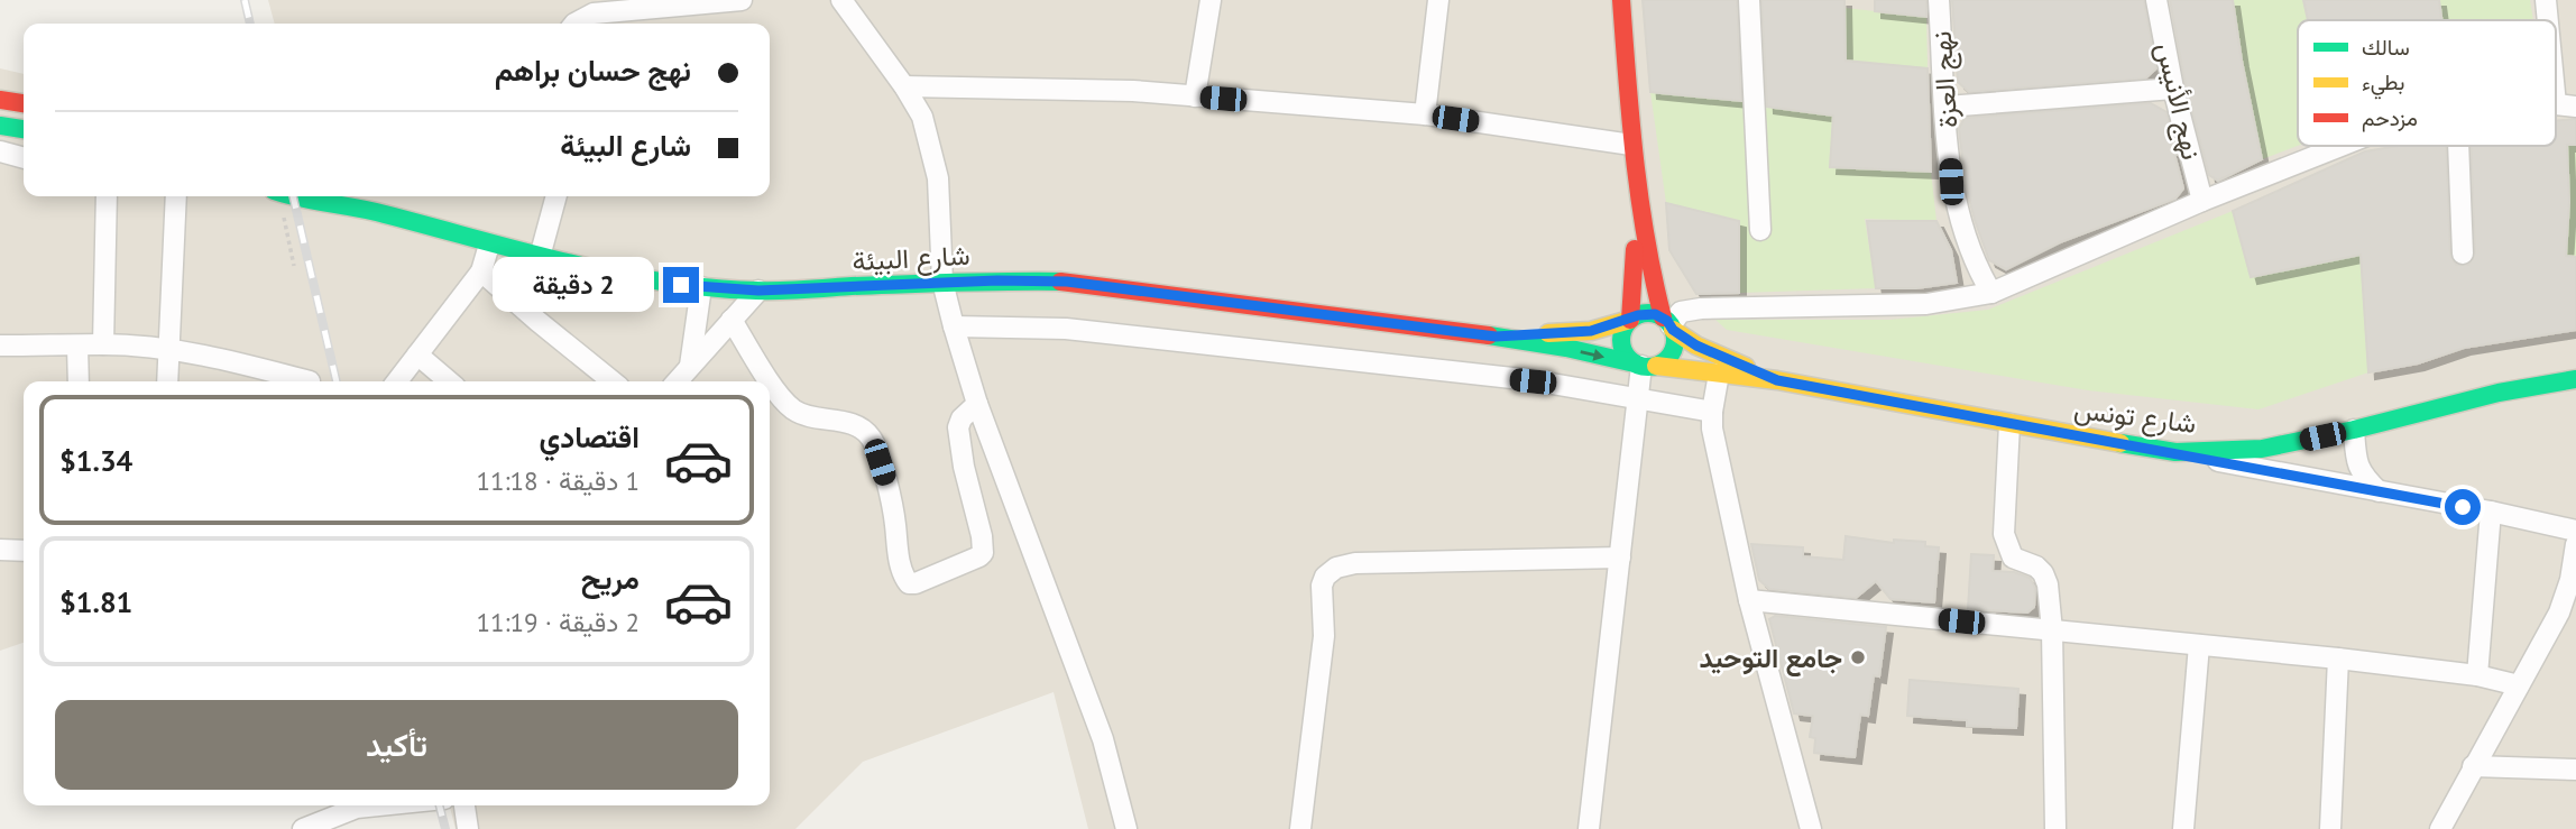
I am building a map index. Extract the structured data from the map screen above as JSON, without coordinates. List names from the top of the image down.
{
  "streets": {
    "main road": ["شارع البيئة", "شارع تونس"],
    "street": ["نهج العزة", "نهج الأنيس"]
  },
  "crossings": [
    ["شارع البيئة", "شارع تونس"]
  ],
  "places": ["جامع التوحيد"],
  "legend": ["سالك", "بطيء", "مزدحم"],
  "page": {
    "banner": ["نهج حسان براهم", "شارع البيئة"],
    "bubble": "2 دقيقة",
    "list": [
      {
        "name": "اقتصادي",
        "note": "1 دقيقة · 11:18",
        "value": "$1.34"
      },
      {
        "name": "مريح",
        "note": "2 دقيقة · 11:19",
        "value": "$1.81"
      }
    ],
    "buttons": "تأكيد"
  }
}
